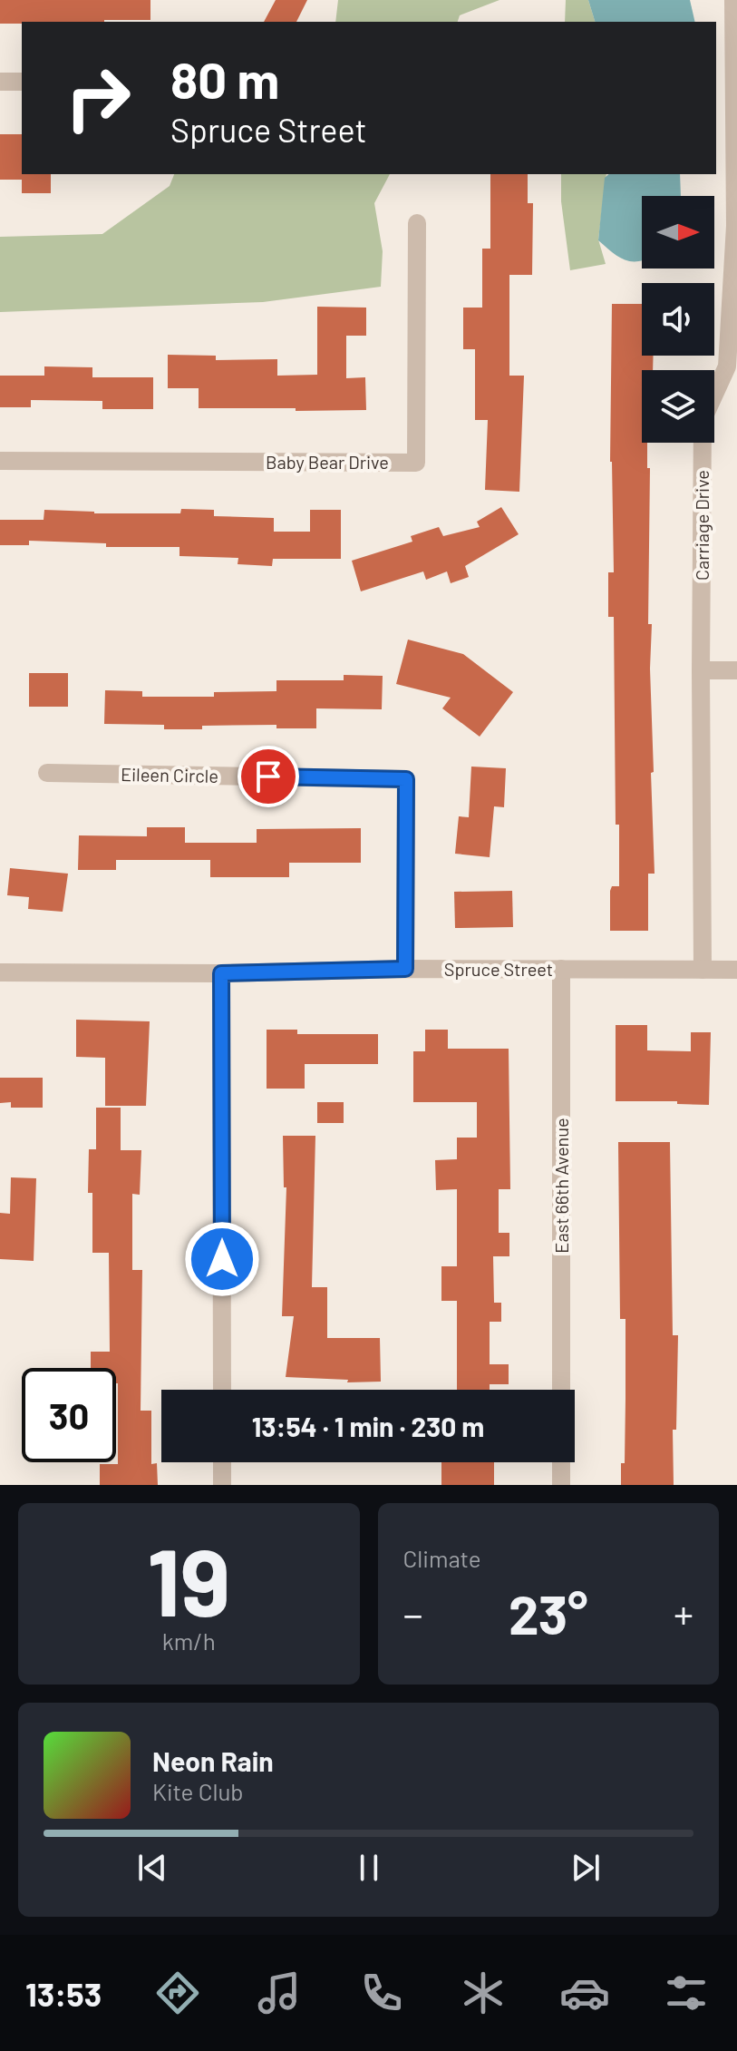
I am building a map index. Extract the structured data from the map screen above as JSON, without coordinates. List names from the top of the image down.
{
  "streets": {
    "street": [
      "Baby Bear Drive",
      "Carriage Drive",
      "Eileen Circle",
      "Spruce Street",
      "East 66th Avenue"
    ]
  },
  "crossings": [
    ["Carriage Drive", "Spruce Street"],
    ["Eileen Circle", "Spruce Street"],
    ["Spruce Street", "East 66th Avenue"]
  ],
  "north": "right",
  "page": {
    "turn": ["80 m", "Spruce Street"],
    "limit": "30",
    "trip": "13:54 · 1 min · 230 m",
    "tile": [
      ["19", "km/h"],
      "Climate"
    ],
    "heat": ["−", "23°", "+"],
    "song": ["Neon Rain", "Kite Club"],
    "tabs": "13:53"
  }
}
